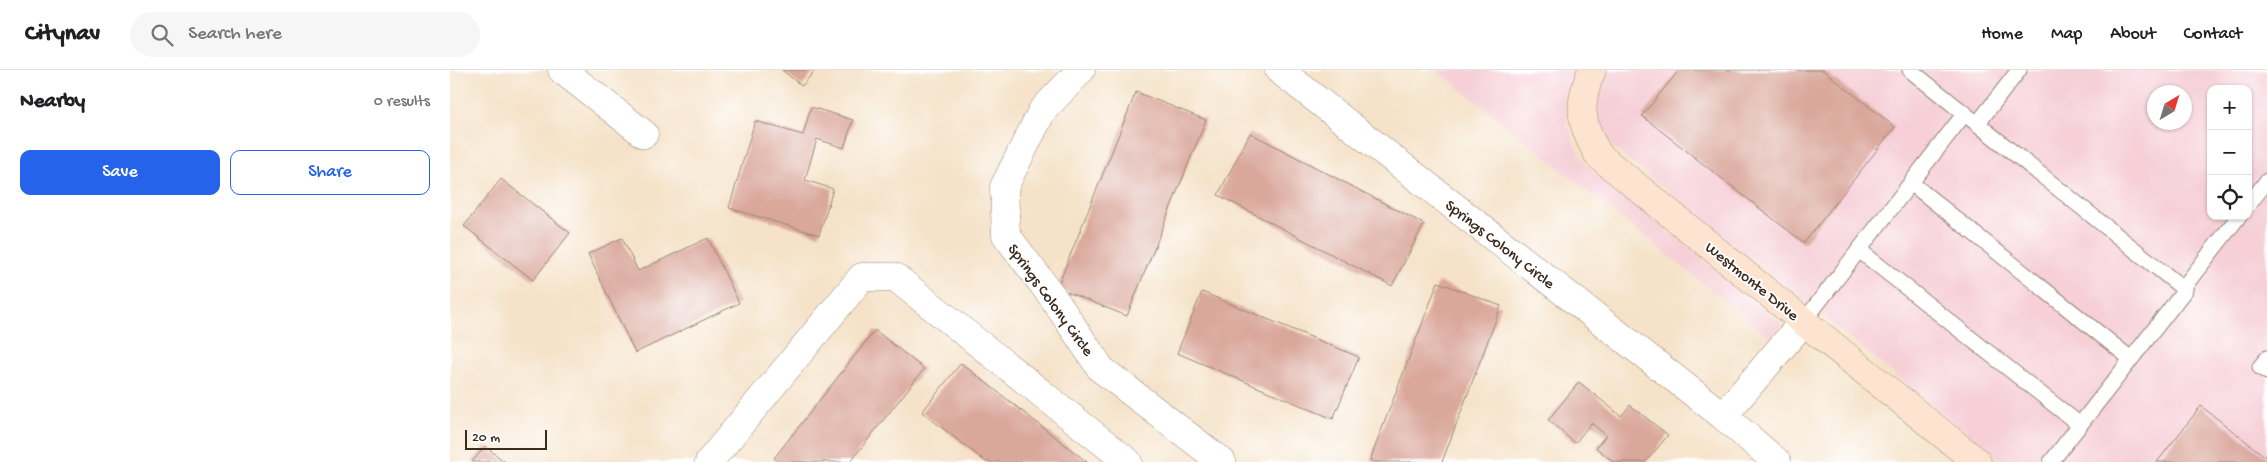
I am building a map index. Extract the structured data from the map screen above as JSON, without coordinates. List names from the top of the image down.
{
  "streets": {
    "street": ["Springs Colony Circle", "Westmonte Drive"]
  },
  "scale_bar": "20 m",
  "north": "top right",
  "page": {
    "header": "Citynav",
    "search": "Search here",
    "nav": [
      "Home",
      "Map",
      "About",
      "Contact"
    ],
    "heading": ["Nearby", "0 results"],
    "map_buttons": ["+", "−"],
    "buttons": ["Save", "Share"],
    "scale": "20 m"
  }
}
